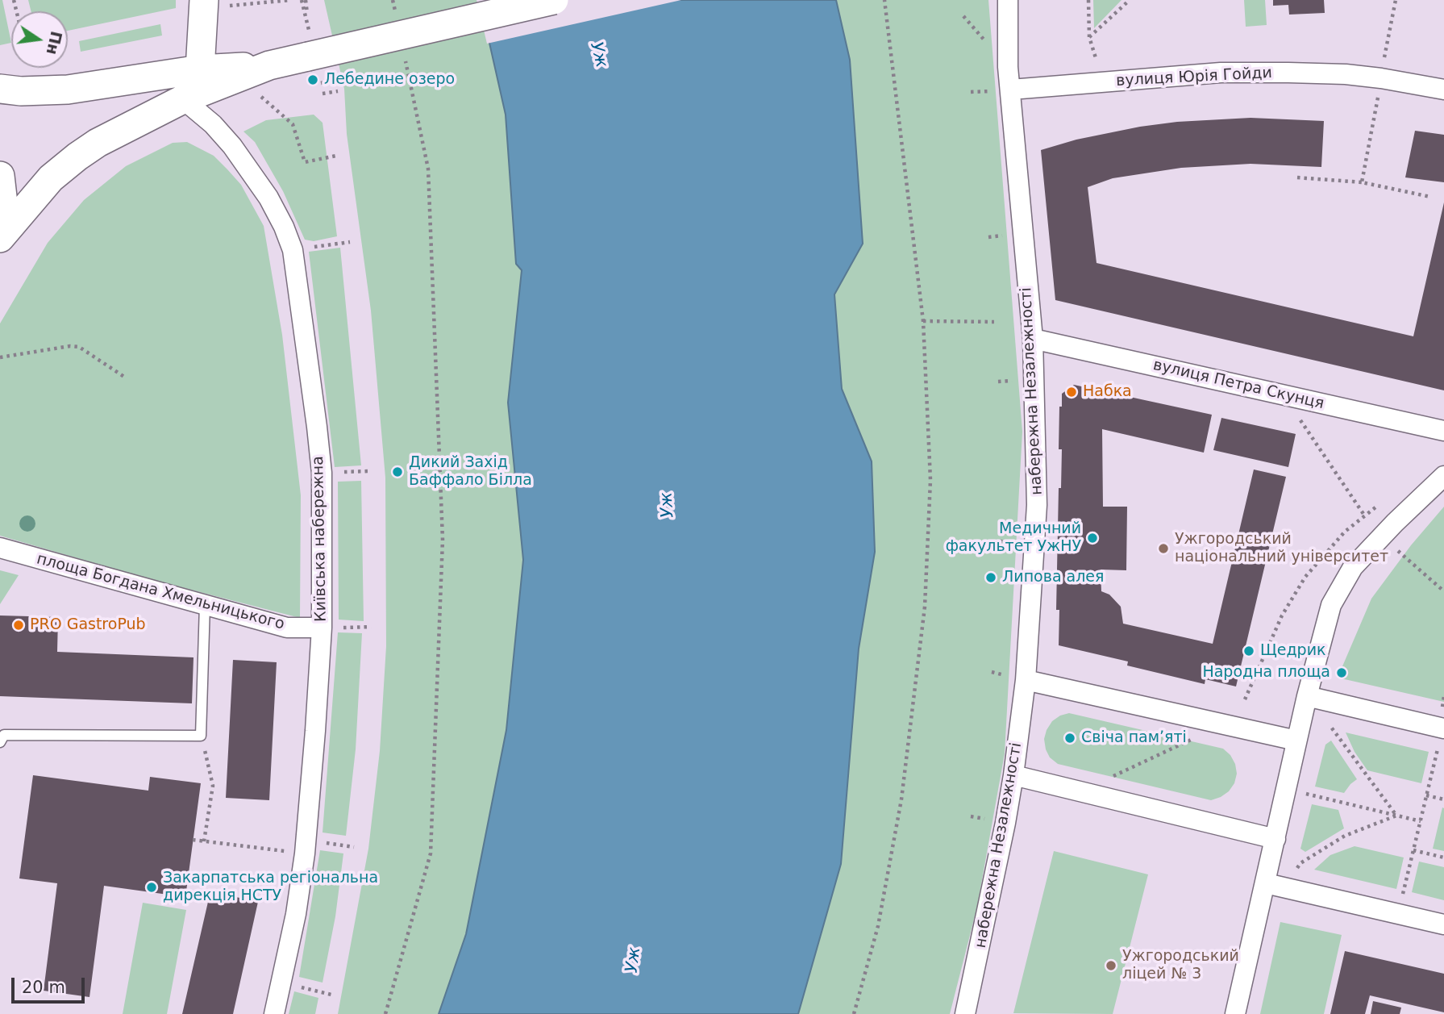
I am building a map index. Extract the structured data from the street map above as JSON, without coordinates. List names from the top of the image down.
{
  "streets": {
    "street": [
      "вулиця Юрія Гойди",
      "вулиця Петра Скунця",
      "набережна Незалежності",
      "Київська набережна",
      "площа Богдана Хмельницького"
    ]
  },
  "crossings": [
    ["вулиця Юрія Гойди", "набережна Незалежності"],
    ["вулиця Петра Скунця", "набережна Незалежності"],
    ["Київська набережна", "площа Богдана Хмельницького"]
  ],
  "water": ["Уж"],
  "places": [
    "Лебедине озеро",
    "Набка",
    "Дикий Захід Баффало Білла",
    "Медичний факультет УжНУ",
    "Ужгородський національний університет",
    "Липова алея",
    "PRO GastroPub",
    "Щедрик",
    "Народна площа",
    "Свіча памʼяті",
    "Закарпатська регіональна дирекція НСТУ",
    "Ужгородський ліцей № 3"
  ],
  "scale_bar": "20 m",
  "north": "right"
}
